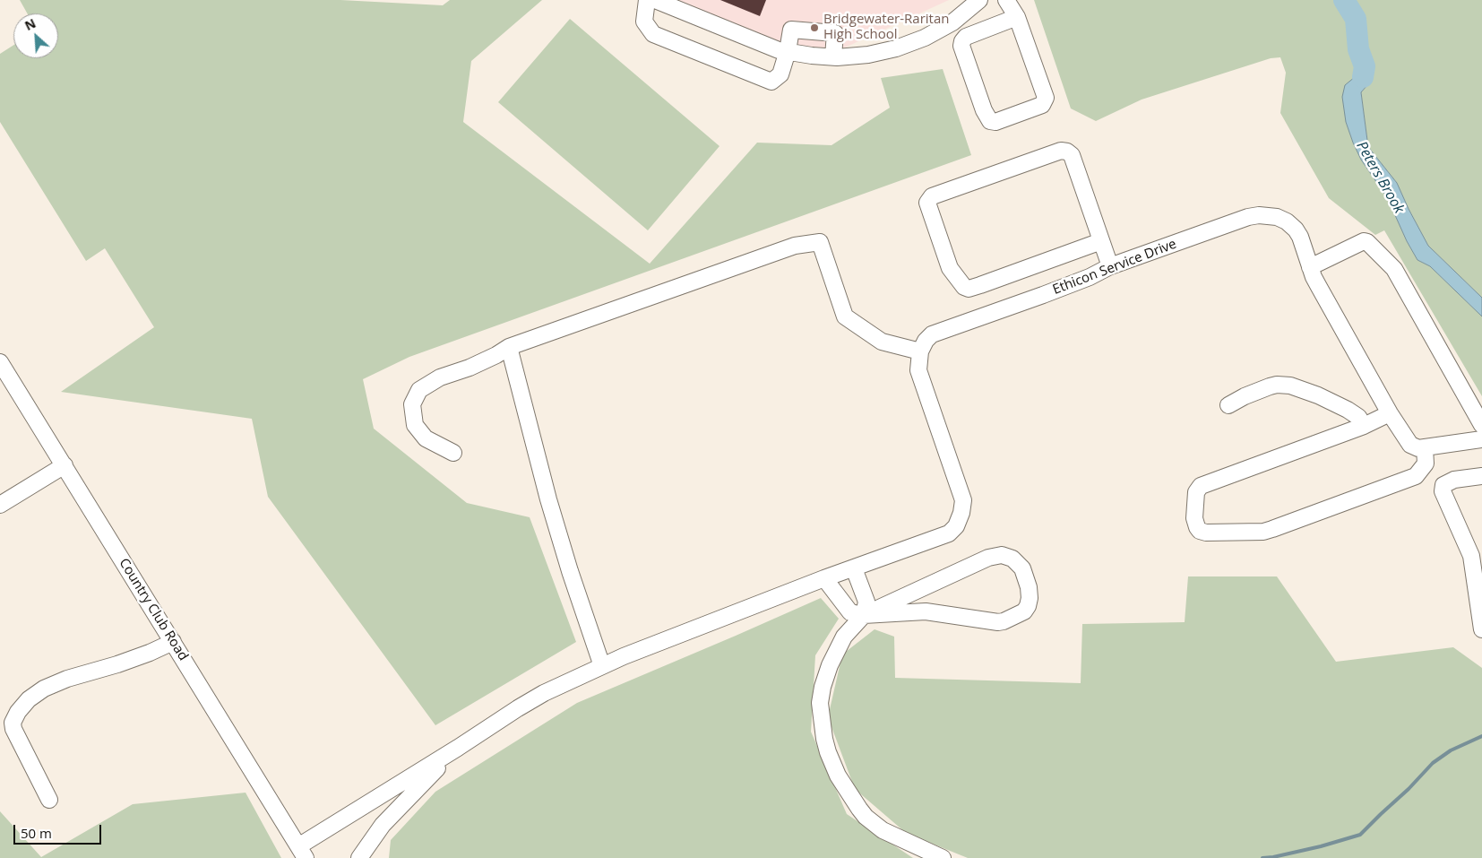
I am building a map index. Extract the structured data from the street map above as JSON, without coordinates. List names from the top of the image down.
{
  "streets": {
    "street": ["Ethicon Service Drive", "Country Club Road"]
  },
  "water": ["Peters Brook"],
  "places": ["Bridgewater-Raritan High School"],
  "scale_bar": "50 m",
  "north": "top left"
}
